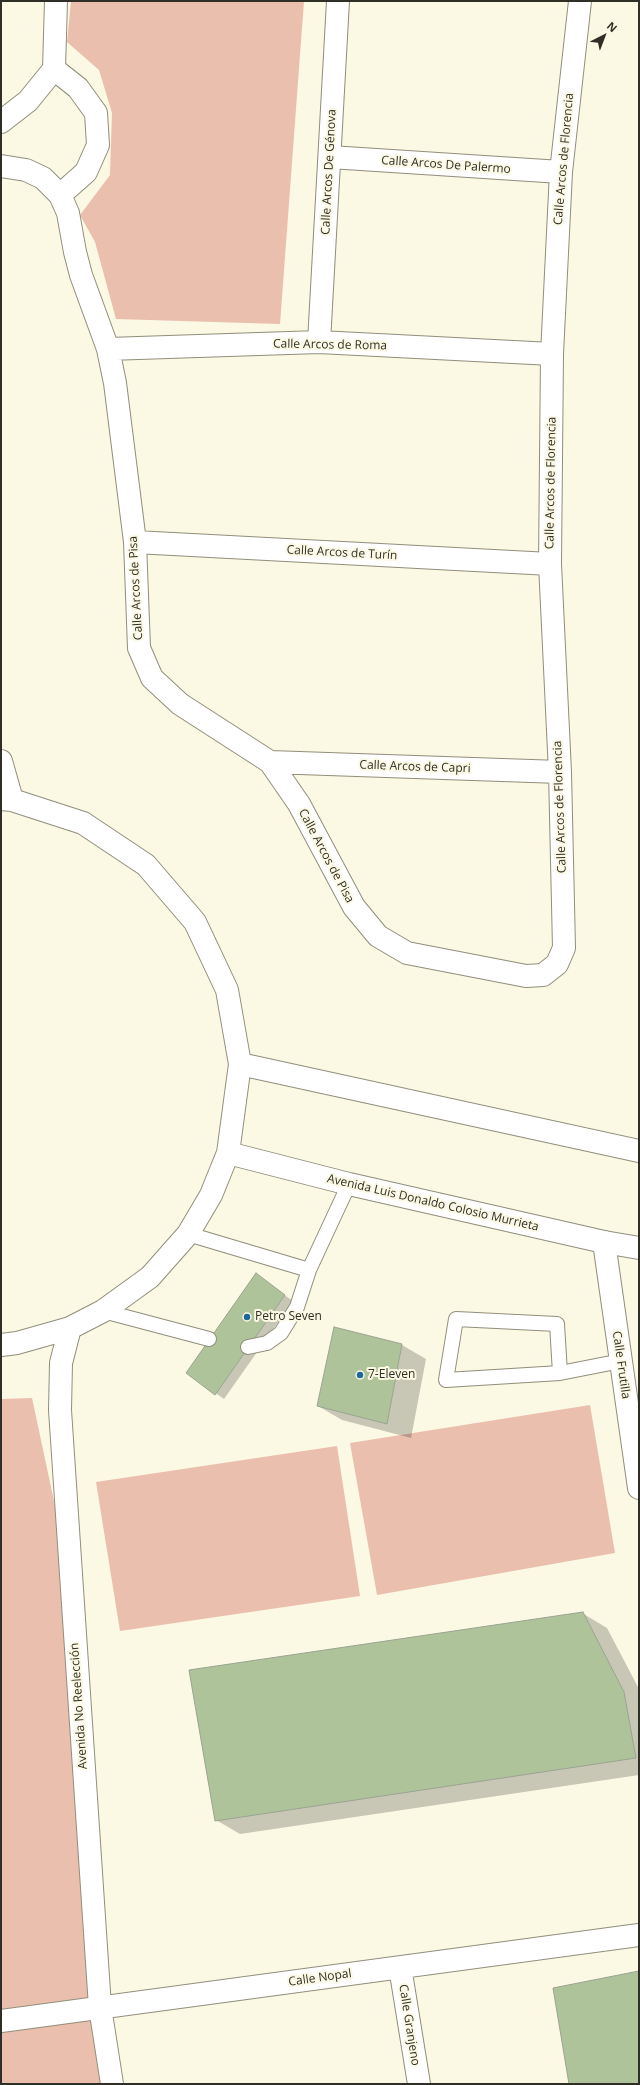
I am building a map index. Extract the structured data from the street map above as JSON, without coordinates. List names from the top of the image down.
{
  "streets": {
    "street": [
      "Calle Arcos de Florencia",
      "Calle Arcos De Palermo",
      "Calle Arcos De Génova",
      "Calle Arcos de Roma",
      "Calle Arcos de Turín",
      "Calle Arcos de Pisa",
      "Calle Arcos de Capri",
      "Avenida Luis Donaldo Colosio Murrieta",
      "Calle Frutilla",
      "Avenida No Reelección",
      "Calle Nopal",
      "Calle Granjeno"
    ]
  },
  "crossings": [
    ["Calle Arcos de Florencia", "Calle Arcos De Palermo"],
    ["Calle Arcos de Florencia", "Calle Arcos de Roma"],
    ["Calle Arcos de Florencia", "Calle Arcos de Turín"],
    ["Calle Arcos de Florencia", "Calle Arcos de Pisa"],
    ["Calle Arcos de Florencia", "Calle Arcos de Capri"],
    ["Calle Arcos De Palermo", "Calle Arcos De Génova"],
    ["Calle Arcos De Génova", "Calle Arcos de Roma"],
    ["Calle Arcos de Roma", "Calle Arcos de Pisa"],
    ["Calle Arcos de Turín", "Calle Arcos de Pisa"],
    ["Calle Arcos de Pisa", "Calle Arcos de Capri"],
    ["Avenida Luis Donaldo Colosio Murrieta", "Calle Frutilla"],
    ["Avenida No Reelección", "Calle Nopal"],
    ["Calle Nopal", "Calle Granjeno"]
  ],
  "places": ["Petro Seven", "7-Eleven"],
  "north": "top right"
}
